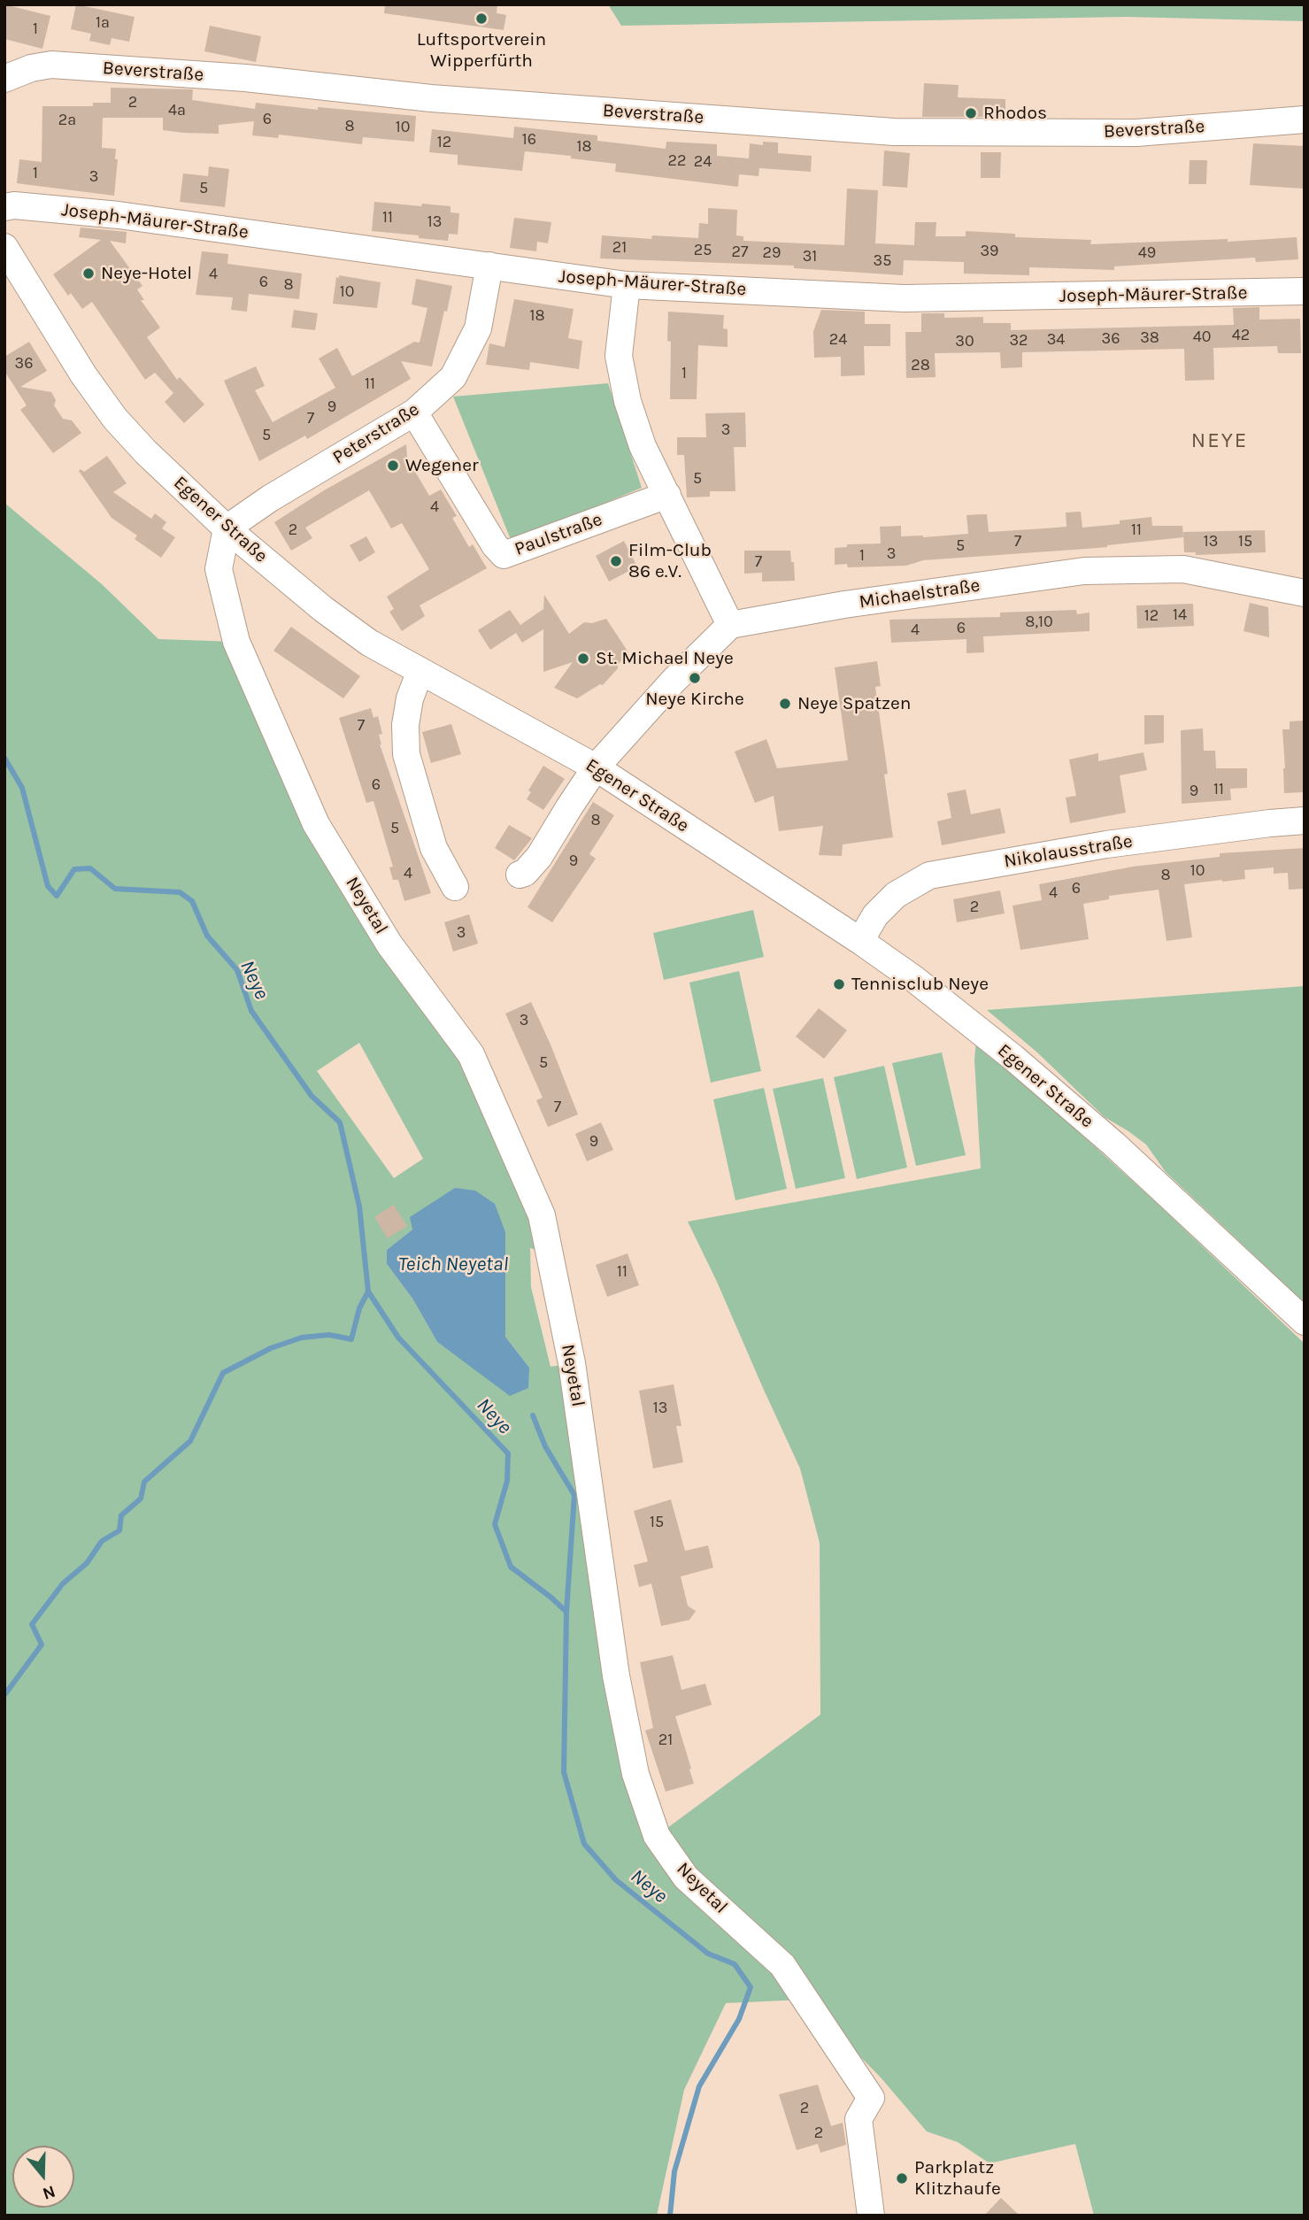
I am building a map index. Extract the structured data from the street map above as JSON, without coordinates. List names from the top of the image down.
{
  "streets": {
    "street": [
      "Beverstraße",
      "Joseph-Mäurer-Straße",
      "Peterstraße",
      "Egener Straße",
      "Paulstraße",
      "Michaelstraße",
      "Nikolausstraße",
      "Neyetal"
    ]
  },
  "crossings": [
    ["Joseph-Mäurer-Straße", "Peterstraße"],
    ["Peterstraße", "Egener Straße"],
    ["Peterstraße", "Paulstraße"],
    ["Peterstraße", "Neyetal"],
    ["Egener Straße", "Nikolausstraße"],
    ["Egener Straße", "Neyetal"]
  ],
  "districts": ["NEYE"],
  "water": ["Neye", "Teich Neyetal"],
  "places": [
    "Luftsportverein Wipperfürth",
    "Rhodos",
    "Neye-Hotel",
    "Wegener",
    "Film-Club 86 e.V.",
    "St. Michael Neye",
    "Neye Kirche",
    "Neye Spatzen",
    "Tennisclub Neye",
    "Parkplatz Klitzhaufe"
  ],
  "house_numbers": [
    "1a",
    "1",
    "2",
    "4a",
    "6",
    "2a",
    "8",
    "10",
    "16",
    "12",
    "18",
    "22",
    "24",
    "1",
    "3",
    "5",
    "11",
    "13",
    "21",
    "25",
    "39",
    "27",
    "29",
    "49",
    "31",
    "35",
    "4",
    "6",
    "8",
    "10",
    "18",
    "42",
    "40",
    "38",
    "36",
    "24",
    "34",
    "32",
    "30",
    "36",
    "28",
    "1",
    "11",
    "9",
    "7",
    "3",
    "5",
    "5",
    "4",
    "2",
    "11",
    "7",
    "13",
    "15",
    "5",
    "3",
    "1",
    "7",
    "14",
    "12",
    "8,10",
    "6",
    "4",
    "7",
    "6",
    "11",
    "9",
    "8",
    "5",
    "9",
    "10",
    "4",
    "8",
    "6",
    "4",
    "2",
    "3",
    "3",
    "5",
    "7",
    "9",
    "11",
    "13",
    "15",
    "21",
    "2",
    "2"
  ],
  "north": "bottom"
}
